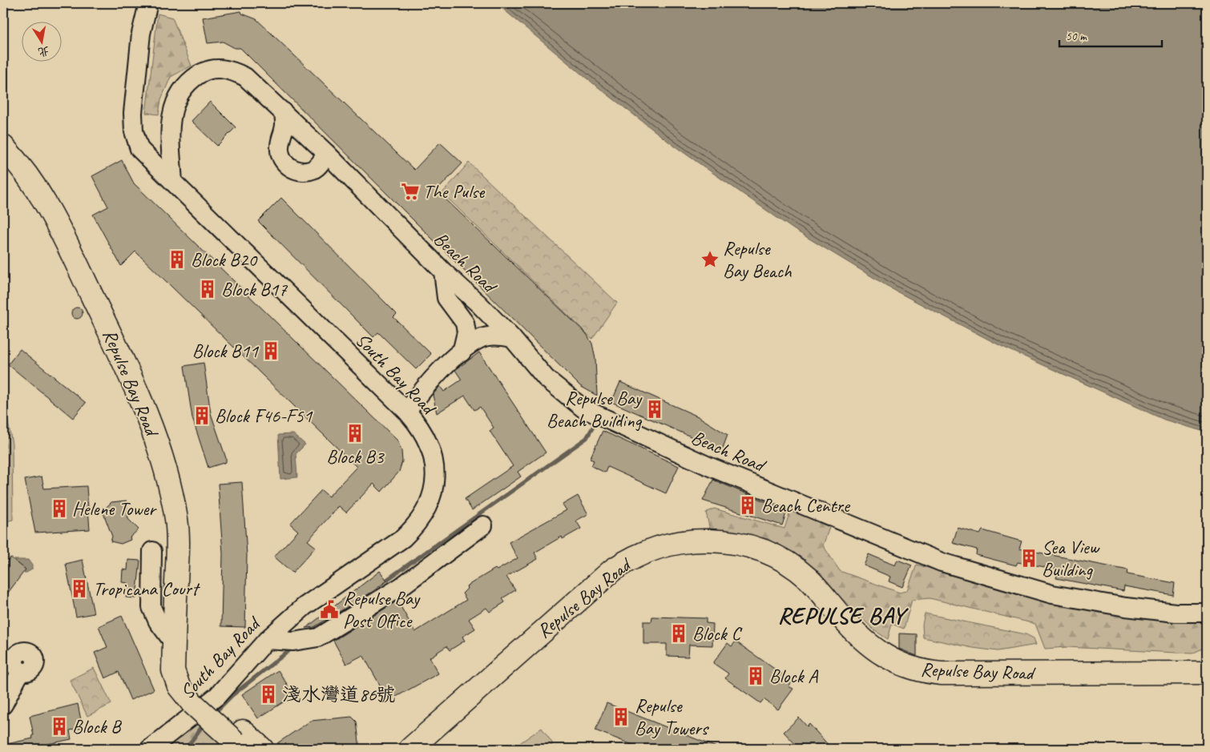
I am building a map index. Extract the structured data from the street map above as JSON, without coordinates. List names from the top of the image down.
{
  "streets": {
    "main road": ["Repulse Bay Road"],
    "street": ["Beach Road", "South Bay Road"]
  },
  "crossings": [
    ["Beach Road", "South Bay Road"]
  ],
  "districts": ["REPULSE BAY"],
  "places": {
    "supermarket": ["The Pulse"],
    "building": [
      "Block B20",
      "Block B17",
      "Block B11",
      "Repulse Bay Beach Building",
      "Block F46-F51",
      "Block B3",
      "Beach Centre",
      "Helene Tower",
      "Sea View Building",
      "Tropicana Court",
      "Block C",
      "Block A",
      "淺水灣道86號",
      "Repulse Bay Towers",
      "Block B"
    ],
    "place": ["Repulse Bay Beach"],
    "public building": ["Repulse Bay Post Office"]
  },
  "scale_bar": "50 m",
  "north": "bottom"
}
